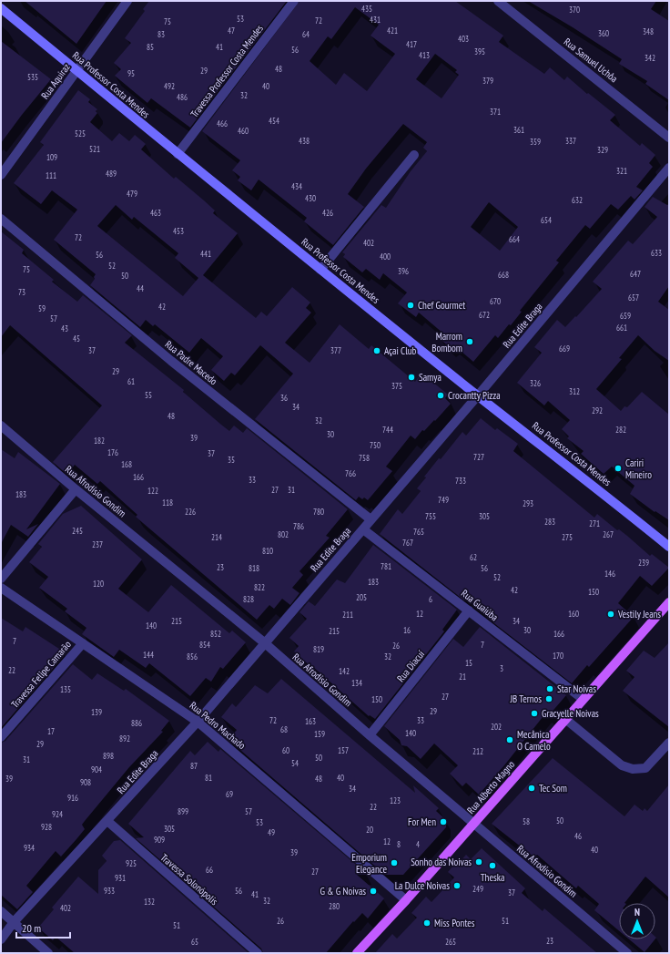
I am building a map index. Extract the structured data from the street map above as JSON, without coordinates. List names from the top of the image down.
{
  "streets": {
    "main road": ["Rua Alberto Magno"],
    "street": [
      "Rua Samuel Uchôa",
      "Travessa Professor Costa Mendes",
      "Rua Aquiraz",
      "Rua Professor Costa Mendes",
      "Rua Edite Braga",
      "Rua Padre Macedo",
      "Rua Afrodísio Gondim",
      "Rua Guaiúba",
      "Rua Diacuí",
      "Travessa Felipe Camarão",
      "Rua Pedro Machado",
      "Travessa Solonópolis"
    ]
  },
  "crossings": [
    ["Travessa Professor Costa Mendes", "Rua Professor Costa Mendes"],
    ["Rua Aquiraz", "Rua Professor Costa Mendes"],
    ["Rua Professor Costa Mendes", "Rua Edite Braga"],
    ["Rua Edite Braga", "Rua Padre Macedo"],
    ["Rua Edite Braga", "Rua Afrodísio Gondim"],
    ["Rua Edite Braga", "Rua Guaiúba"],
    ["Rua Edite Braga", "Rua Pedro Machado"],
    ["Rua Edite Braga", "Travessa Solonópolis"],
    ["Rua Afrodísio Gondim", "Rua Diacuí"],
    ["Rua Afrodísio Gondim", "Rua Alberto Magno"],
    ["Rua Guaiúba", "Rua Diacuí"],
    ["Rua Guaiúba", "Rua Alberto Magno"],
    ["Travessa Felipe Camarão", "Rua Pedro Machado"],
    ["Rua Pedro Machado", "Rua Alberto Magno"]
  ],
  "places": [
    "Chef Gourmet",
    "Marrom Bombom",
    "Açai Club",
    "Samya",
    "Crocantty Pizza",
    "Cariri Mineiro",
    "Vestily Jeans",
    "Star Noivas",
    "JB Ternos",
    "Gracyelle Noivas",
    "Mecânica O Camelo",
    "Tec Som",
    "For Men",
    "Sonho das Noivas",
    "Emporium Elegance",
    "Theska",
    "La Dulce Noivas",
    "G & G Noivas",
    "Miss Pontes"
  ],
  "house_numbers": [
    "435",
    "370",
    "53",
    "431",
    "72",
    "75",
    "47",
    "421",
    "348",
    "360",
    "83",
    "64",
    "403",
    "417",
    "85",
    "41",
    "56",
    "395",
    "413",
    "342",
    "48",
    "29",
    "95",
    "535",
    "379",
    "492",
    "40",
    "32",
    "486",
    "371",
    "454",
    "466",
    "361",
    "460",
    "525",
    "438",
    "337",
    "359",
    "521",
    "329",
    "109",
    "321",
    "489",
    "111",
    "434",
    "479",
    "430",
    "632",
    "463",
    "426",
    "654",
    "453",
    "72",
    "664",
    "402",
    "633",
    "441",
    "56",
    "400",
    "52",
    "75",
    "396",
    "647",
    "668",
    "50",
    "44",
    "73",
    "657",
    "670",
    "42",
    "59",
    "672",
    "659",
    "57",
    "661",
    "43",
    "45",
    "669",
    "37",
    "377",
    "29",
    "61",
    "326",
    "375",
    "312",
    "55",
    "36",
    "34",
    "292",
    "48",
    "32",
    "744",
    "282",
    "30",
    "39",
    "182",
    "750",
    "176",
    "37",
    "727",
    "758",
    "35",
    "168",
    "766",
    "166",
    "33",
    "733",
    "27",
    "31",
    "122",
    "183",
    "749",
    "118",
    "293",
    "226",
    "780",
    "755",
    "305",
    "283",
    "271",
    "786",
    "245",
    "765",
    "802",
    "267",
    "214",
    "275",
    "767",
    "237",
    "810",
    "62",
    "239",
    "781",
    "23",
    "818",
    "56",
    "146",
    "52",
    "183",
    "120",
    "822",
    "42",
    "150",
    "205",
    "828",
    "6",
    "12",
    "160",
    "211",
    "215",
    "34",
    "140",
    "16",
    "30",
    "215",
    "852",
    "166",
    "7",
    "854",
    "7",
    "26",
    "819",
    "144",
    "170",
    "856",
    "32",
    "15",
    "3",
    "22",
    "142",
    "21",
    "134",
    "135",
    "27",
    "150",
    "29",
    "139",
    "72",
    "33",
    "163",
    "886",
    "202",
    "68",
    "17",
    "140",
    "159",
    "892",
    "29",
    "60",
    "157",
    "212",
    "898",
    "50",
    "31",
    "54",
    "87",
    "904",
    "81",
    "40",
    "39",
    "48",
    "908",
    "34",
    "69",
    "916",
    "123",
    "22",
    "899",
    "57",
    "924",
    "50",
    "58",
    "53",
    "928",
    "305",
    "20",
    "49",
    "46",
    "909",
    "12",
    "8",
    "4",
    "934",
    "40",
    "39",
    "925",
    "66",
    "27",
    "931",
    "249",
    "933",
    "56",
    "37",
    "41",
    "32",
    "132",
    "280",
    "402",
    "26",
    "51",
    "51",
    "23",
    "65",
    "265"
  ],
  "scale_bar": "20 m",
  "north": "top"
}
